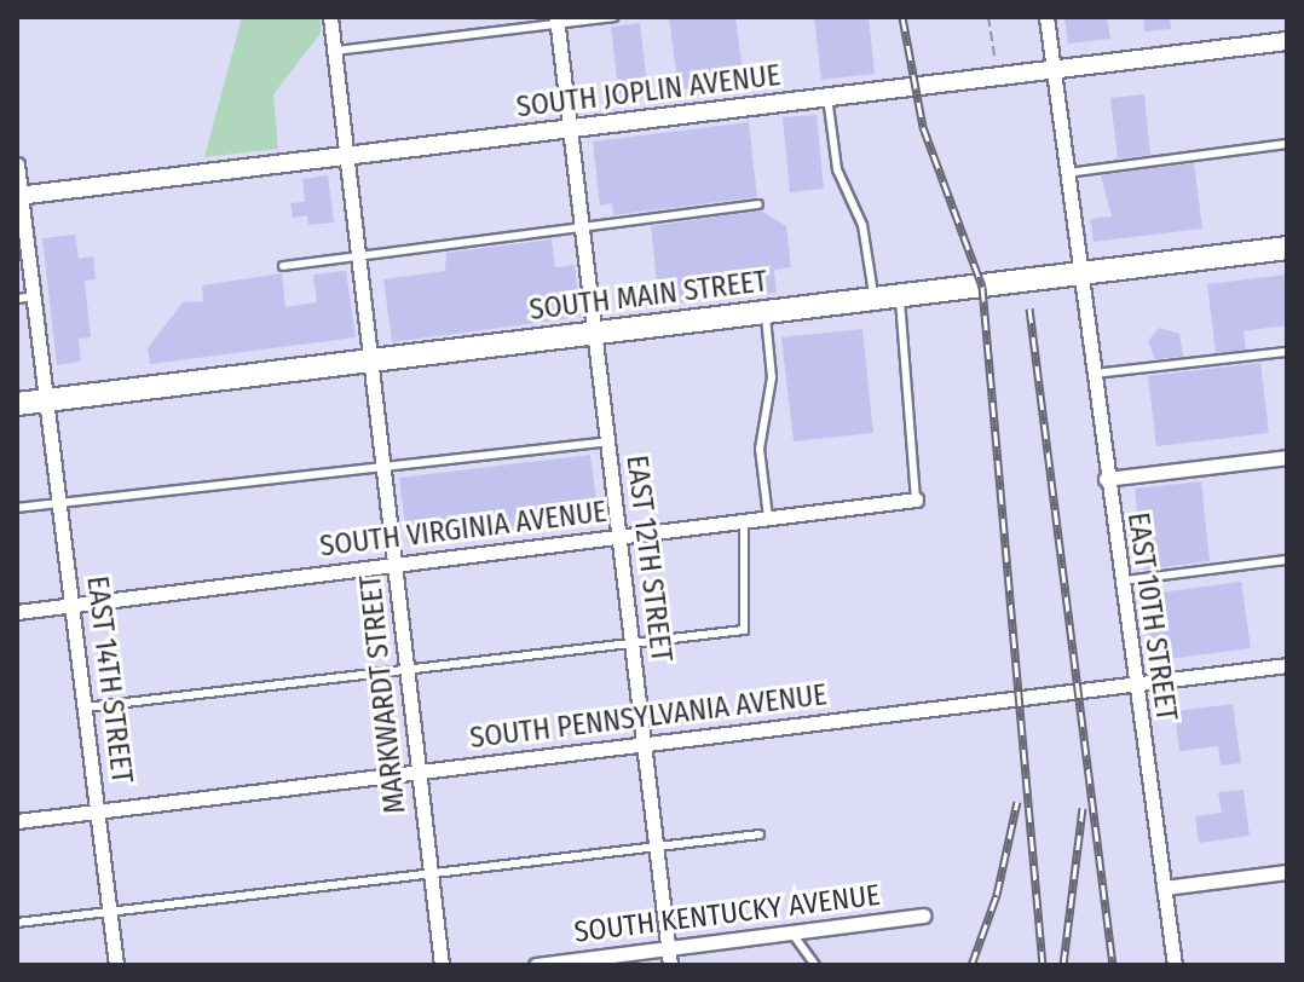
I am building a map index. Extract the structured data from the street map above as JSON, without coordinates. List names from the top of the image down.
{
  "streets": {
    "main road": ["SOUTH MAIN STREET"],
    "street": [
      "SOUTH JOPLIN AVENUE",
      "SOUTH VIRGINIA AVENUE",
      "EAST 12TH STREET",
      "EAST 10TH STREET",
      "EAST 14TH STREET",
      "MARKWARDT STREET",
      "SOUTH PENNSYLVANIA AVENUE",
      "SOUTH KENTUCKY AVENUE"
    ]
  },
  "crossings": [
    ["SOUTH JOPLIN AVENUE", "EAST 12TH STREET"],
    ["SOUTH JOPLIN AVENUE", "EAST 10TH STREET"],
    ["SOUTH JOPLIN AVENUE", "EAST 14TH STREET"],
    ["SOUTH JOPLIN AVENUE", "MARKWARDT STREET"],
    ["SOUTH MAIN STREET", "EAST 12TH STREET"],
    ["SOUTH MAIN STREET", "EAST 10TH STREET"],
    ["SOUTH MAIN STREET", "EAST 14TH STREET"],
    ["SOUTH MAIN STREET", "MARKWARDT STREET"],
    ["SOUTH VIRGINIA AVENUE", "EAST 12TH STREET"],
    ["SOUTH VIRGINIA AVENUE", "EAST 14TH STREET"],
    ["SOUTH VIRGINIA AVENUE", "MARKWARDT STREET"],
    ["EAST 12TH STREET", "SOUTH PENNSYLVANIA AVENUE"],
    ["EAST 12TH STREET", "SOUTH KENTUCKY AVENUE"],
    ["EAST 10TH STREET", "SOUTH PENNSYLVANIA AVENUE"],
    ["EAST 14TH STREET", "SOUTH PENNSYLVANIA AVENUE"],
    ["MARKWARDT STREET", "SOUTH PENNSYLVANIA AVENUE"]
  ]
}
